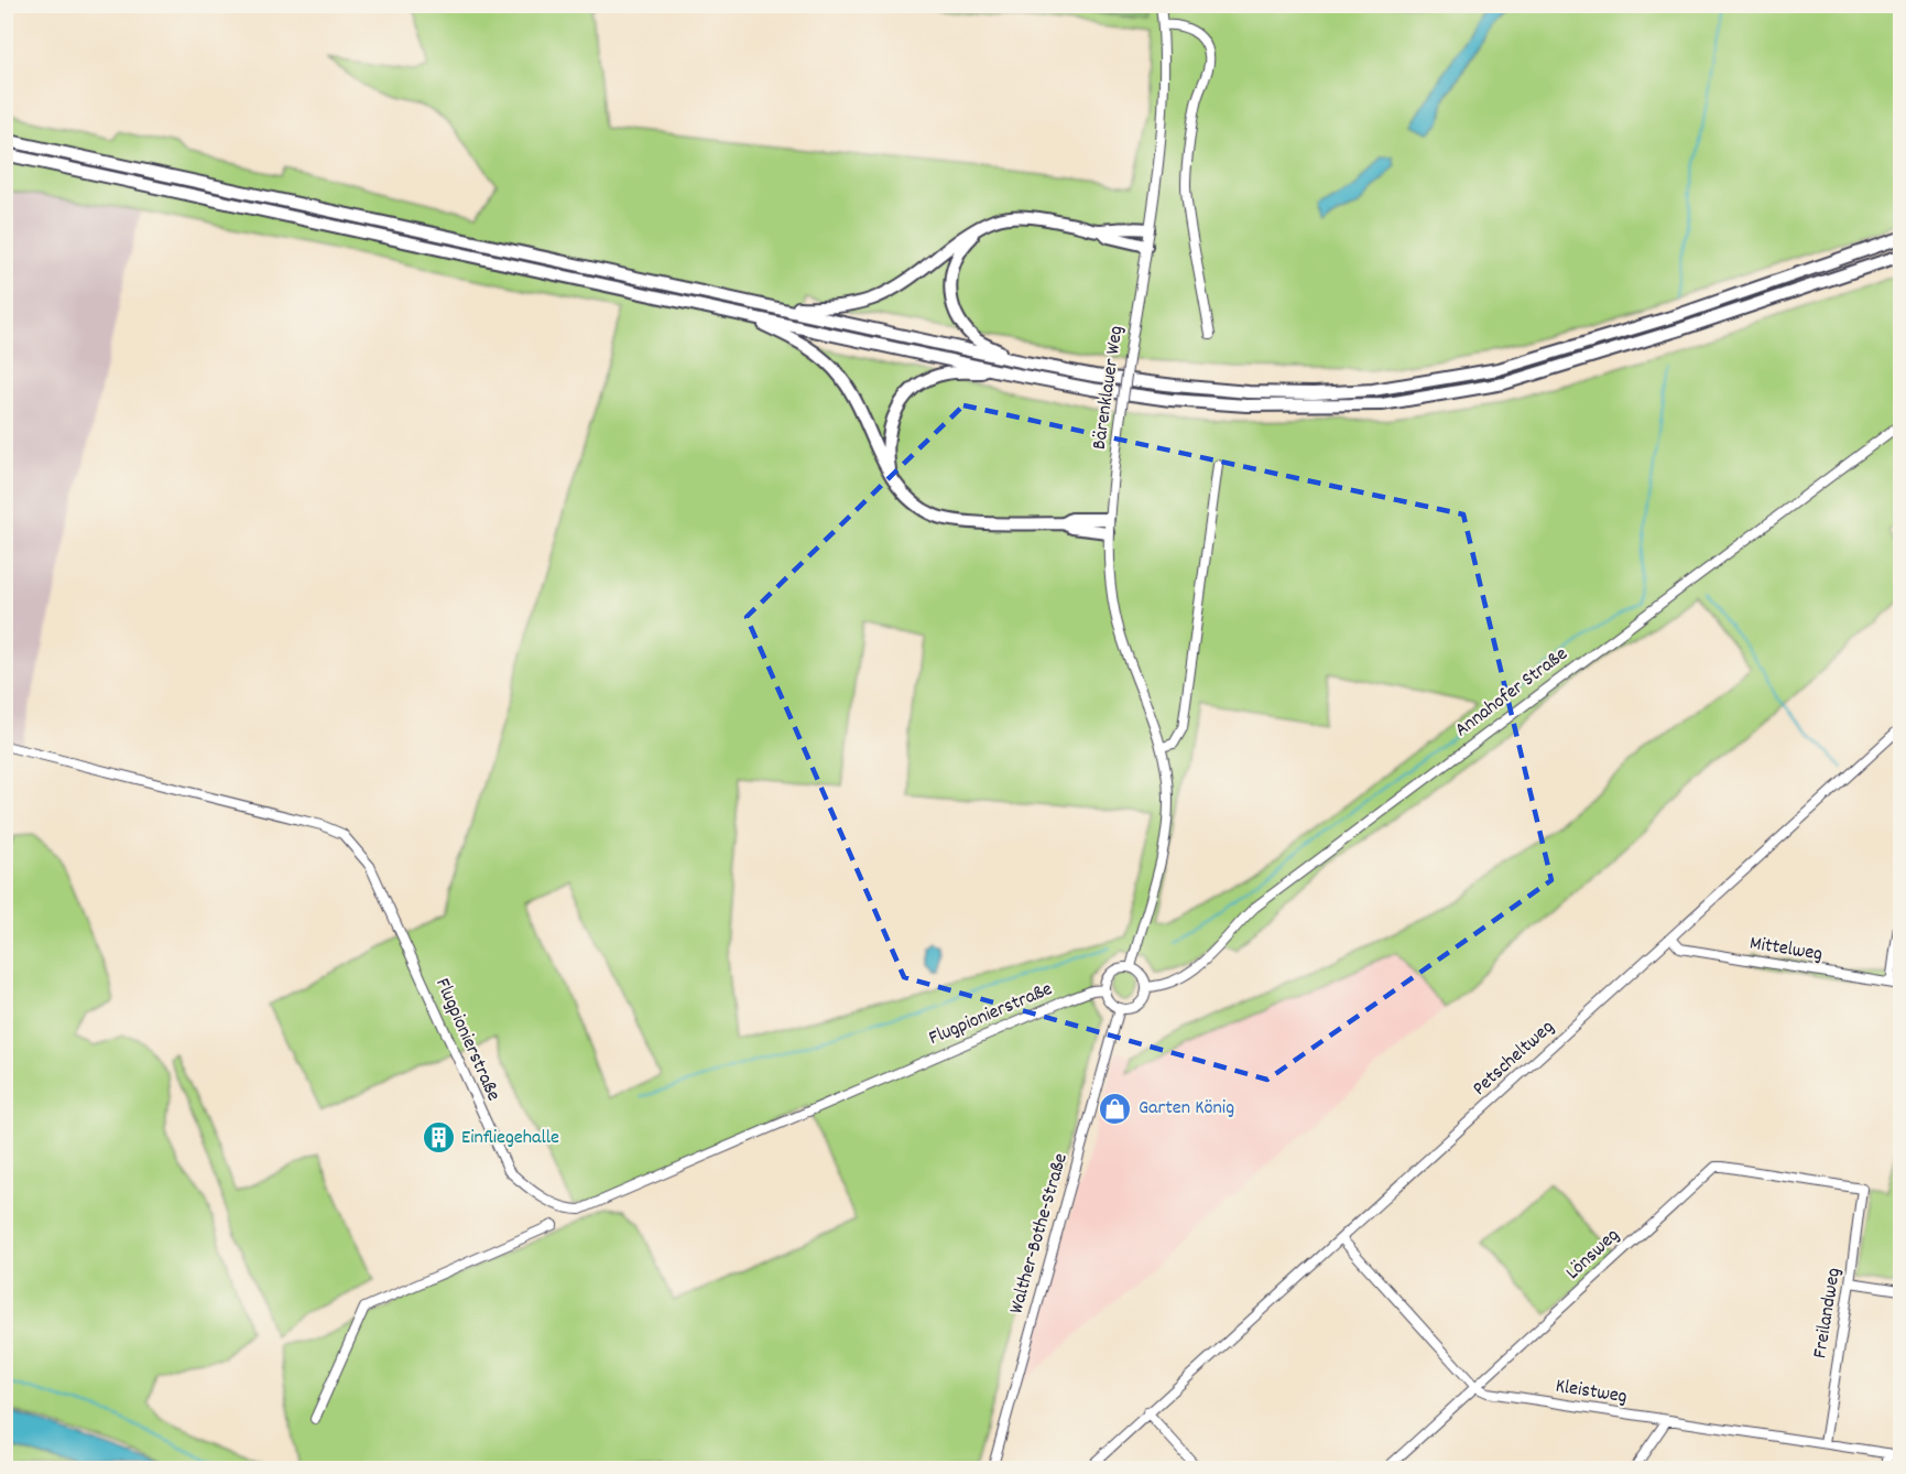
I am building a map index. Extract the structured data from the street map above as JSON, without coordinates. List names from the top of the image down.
{
  "streets": {
    "street": [
      "Bärenklauer Weg",
      "Annahofer Straße",
      "Mittelweg",
      "Flugpionierstraße",
      "Petscheltweg",
      "Walther-Bothe-Straße",
      "Lönsweg",
      "Freilandweg",
      "Kleistweg"
    ]
  },
  "crossings": [
    ["Bärenklauer Weg", "Annahofer Straße"],
    ["Bärenklauer Weg", "Flugpionierstraße"],
    ["Bärenklauer Weg", "Walther-Bothe-Straße"],
    ["Annahofer Straße", "Flugpionierstraße"],
    ["Annahofer Straße", "Walther-Bothe-Straße"],
    ["Mittelweg", "Petscheltweg"],
    ["Flugpionierstraße", "Walther-Bothe-Straße"],
    ["Lönsweg", "Freilandweg"],
    ["Lönsweg", "Kleistweg"],
    ["Freilandweg", "Kleistweg"]
  ],
  "places": {
    "shop": ["Garten König"],
    "building": ["Einfliegehalle"]
  }
}
